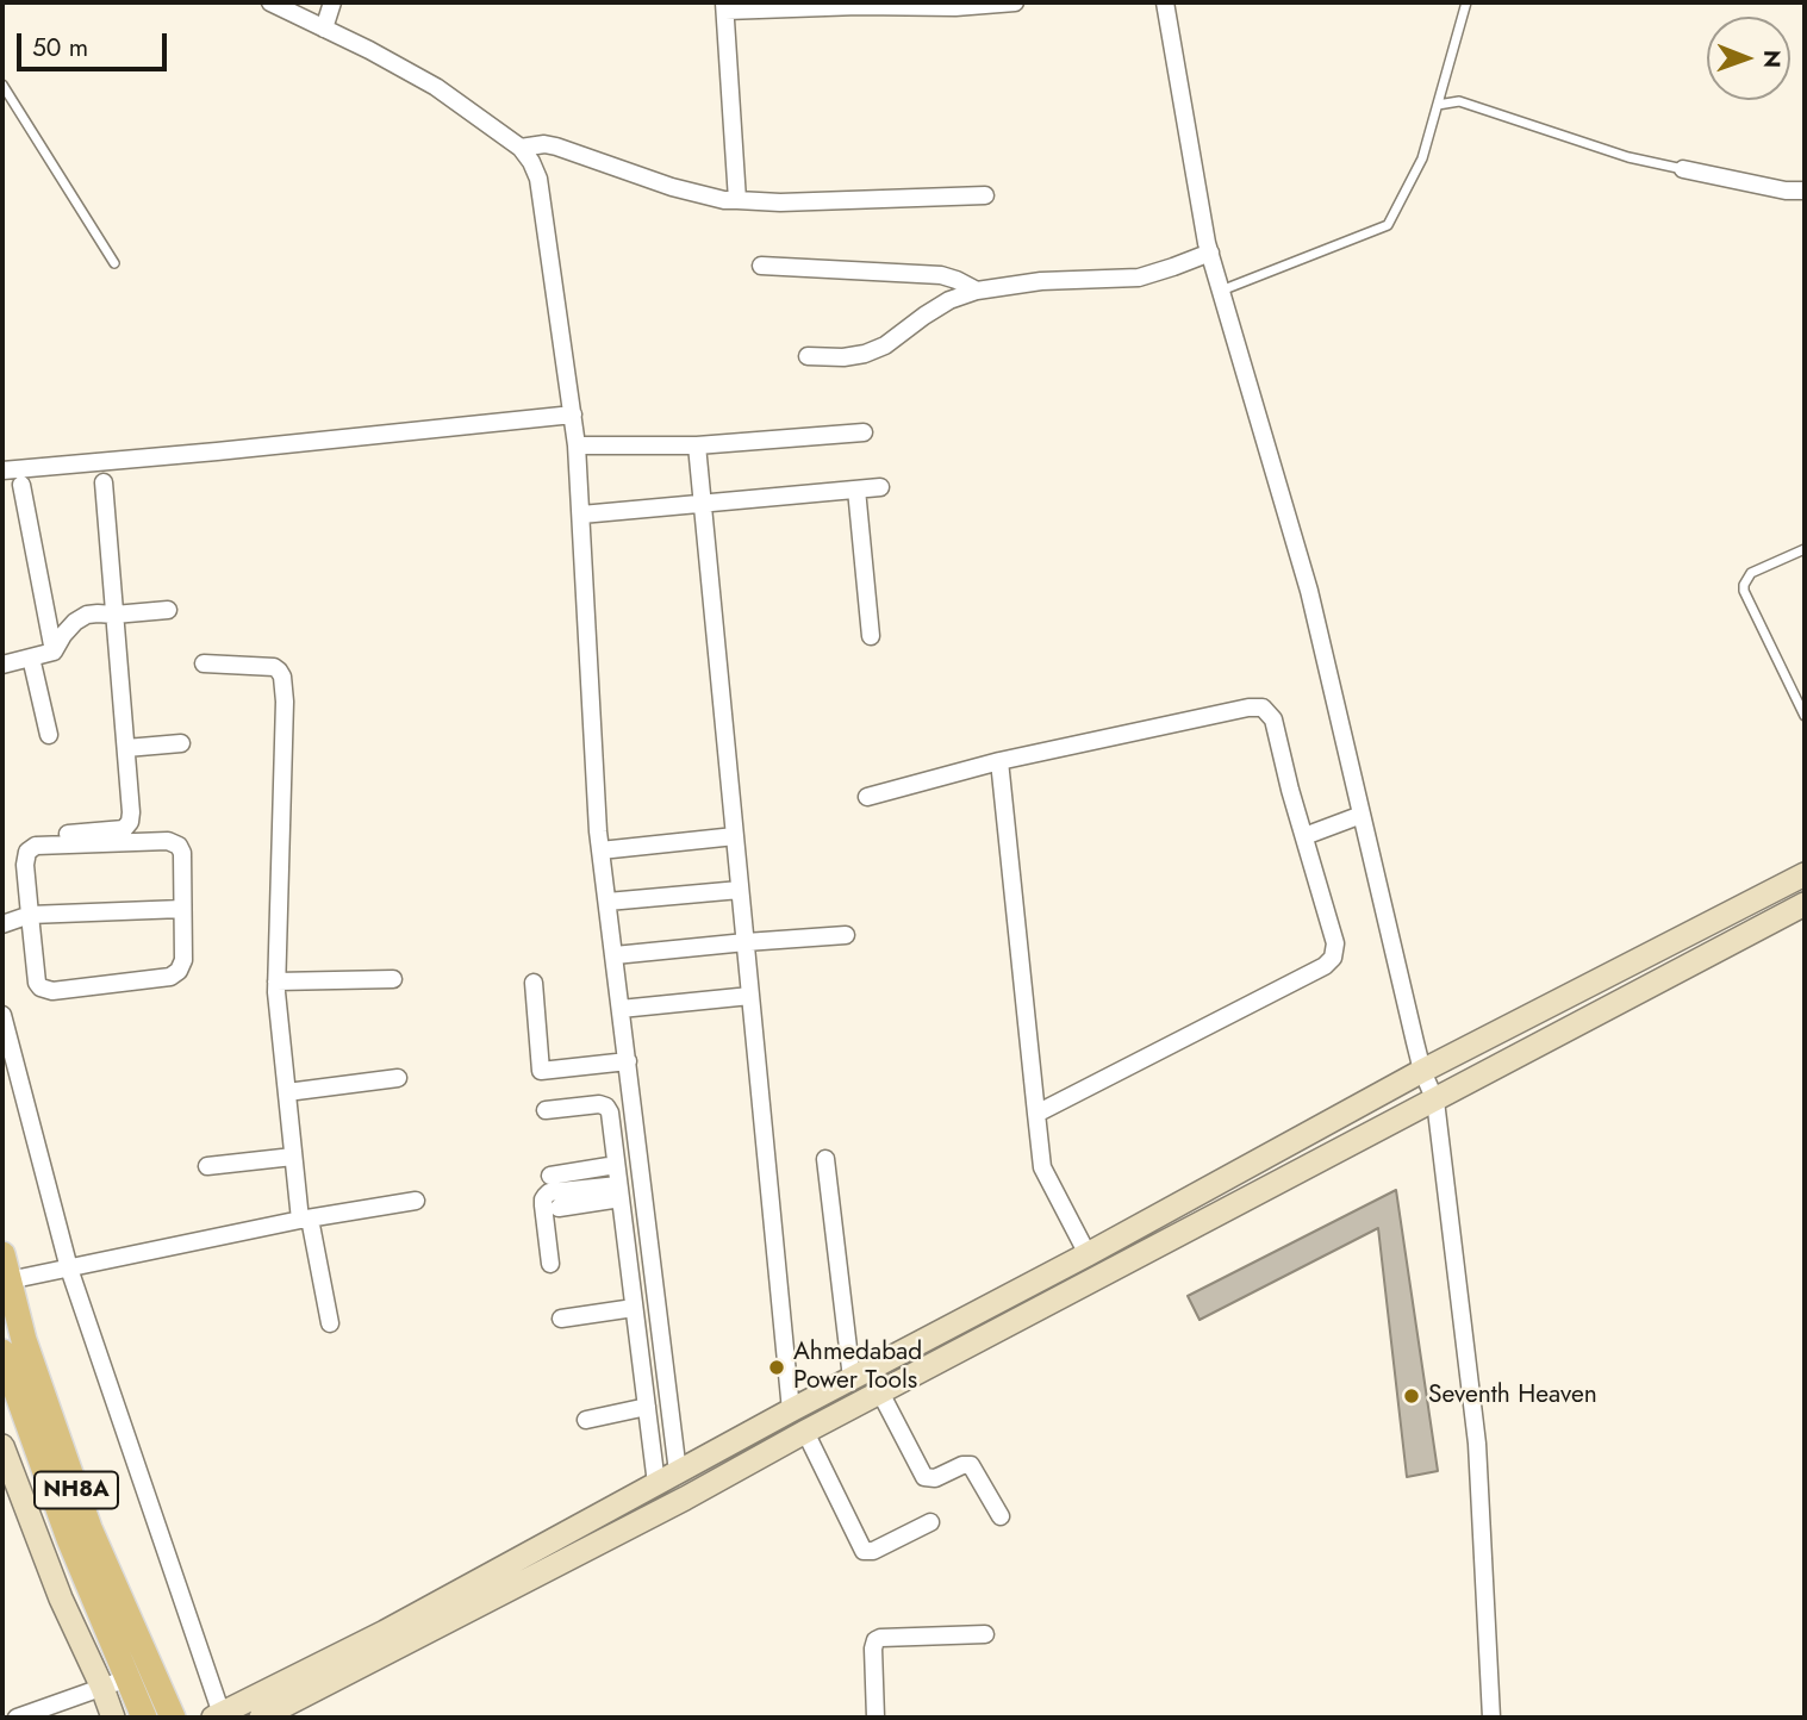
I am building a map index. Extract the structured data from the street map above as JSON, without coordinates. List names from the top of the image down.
{
  "streets": {
    "main road": ["NH8A"]
  },
  "places": ["Ahmedabad Power Tools", "Seventh Heaven"],
  "scale_bar": "50 m",
  "north": "right"
}
